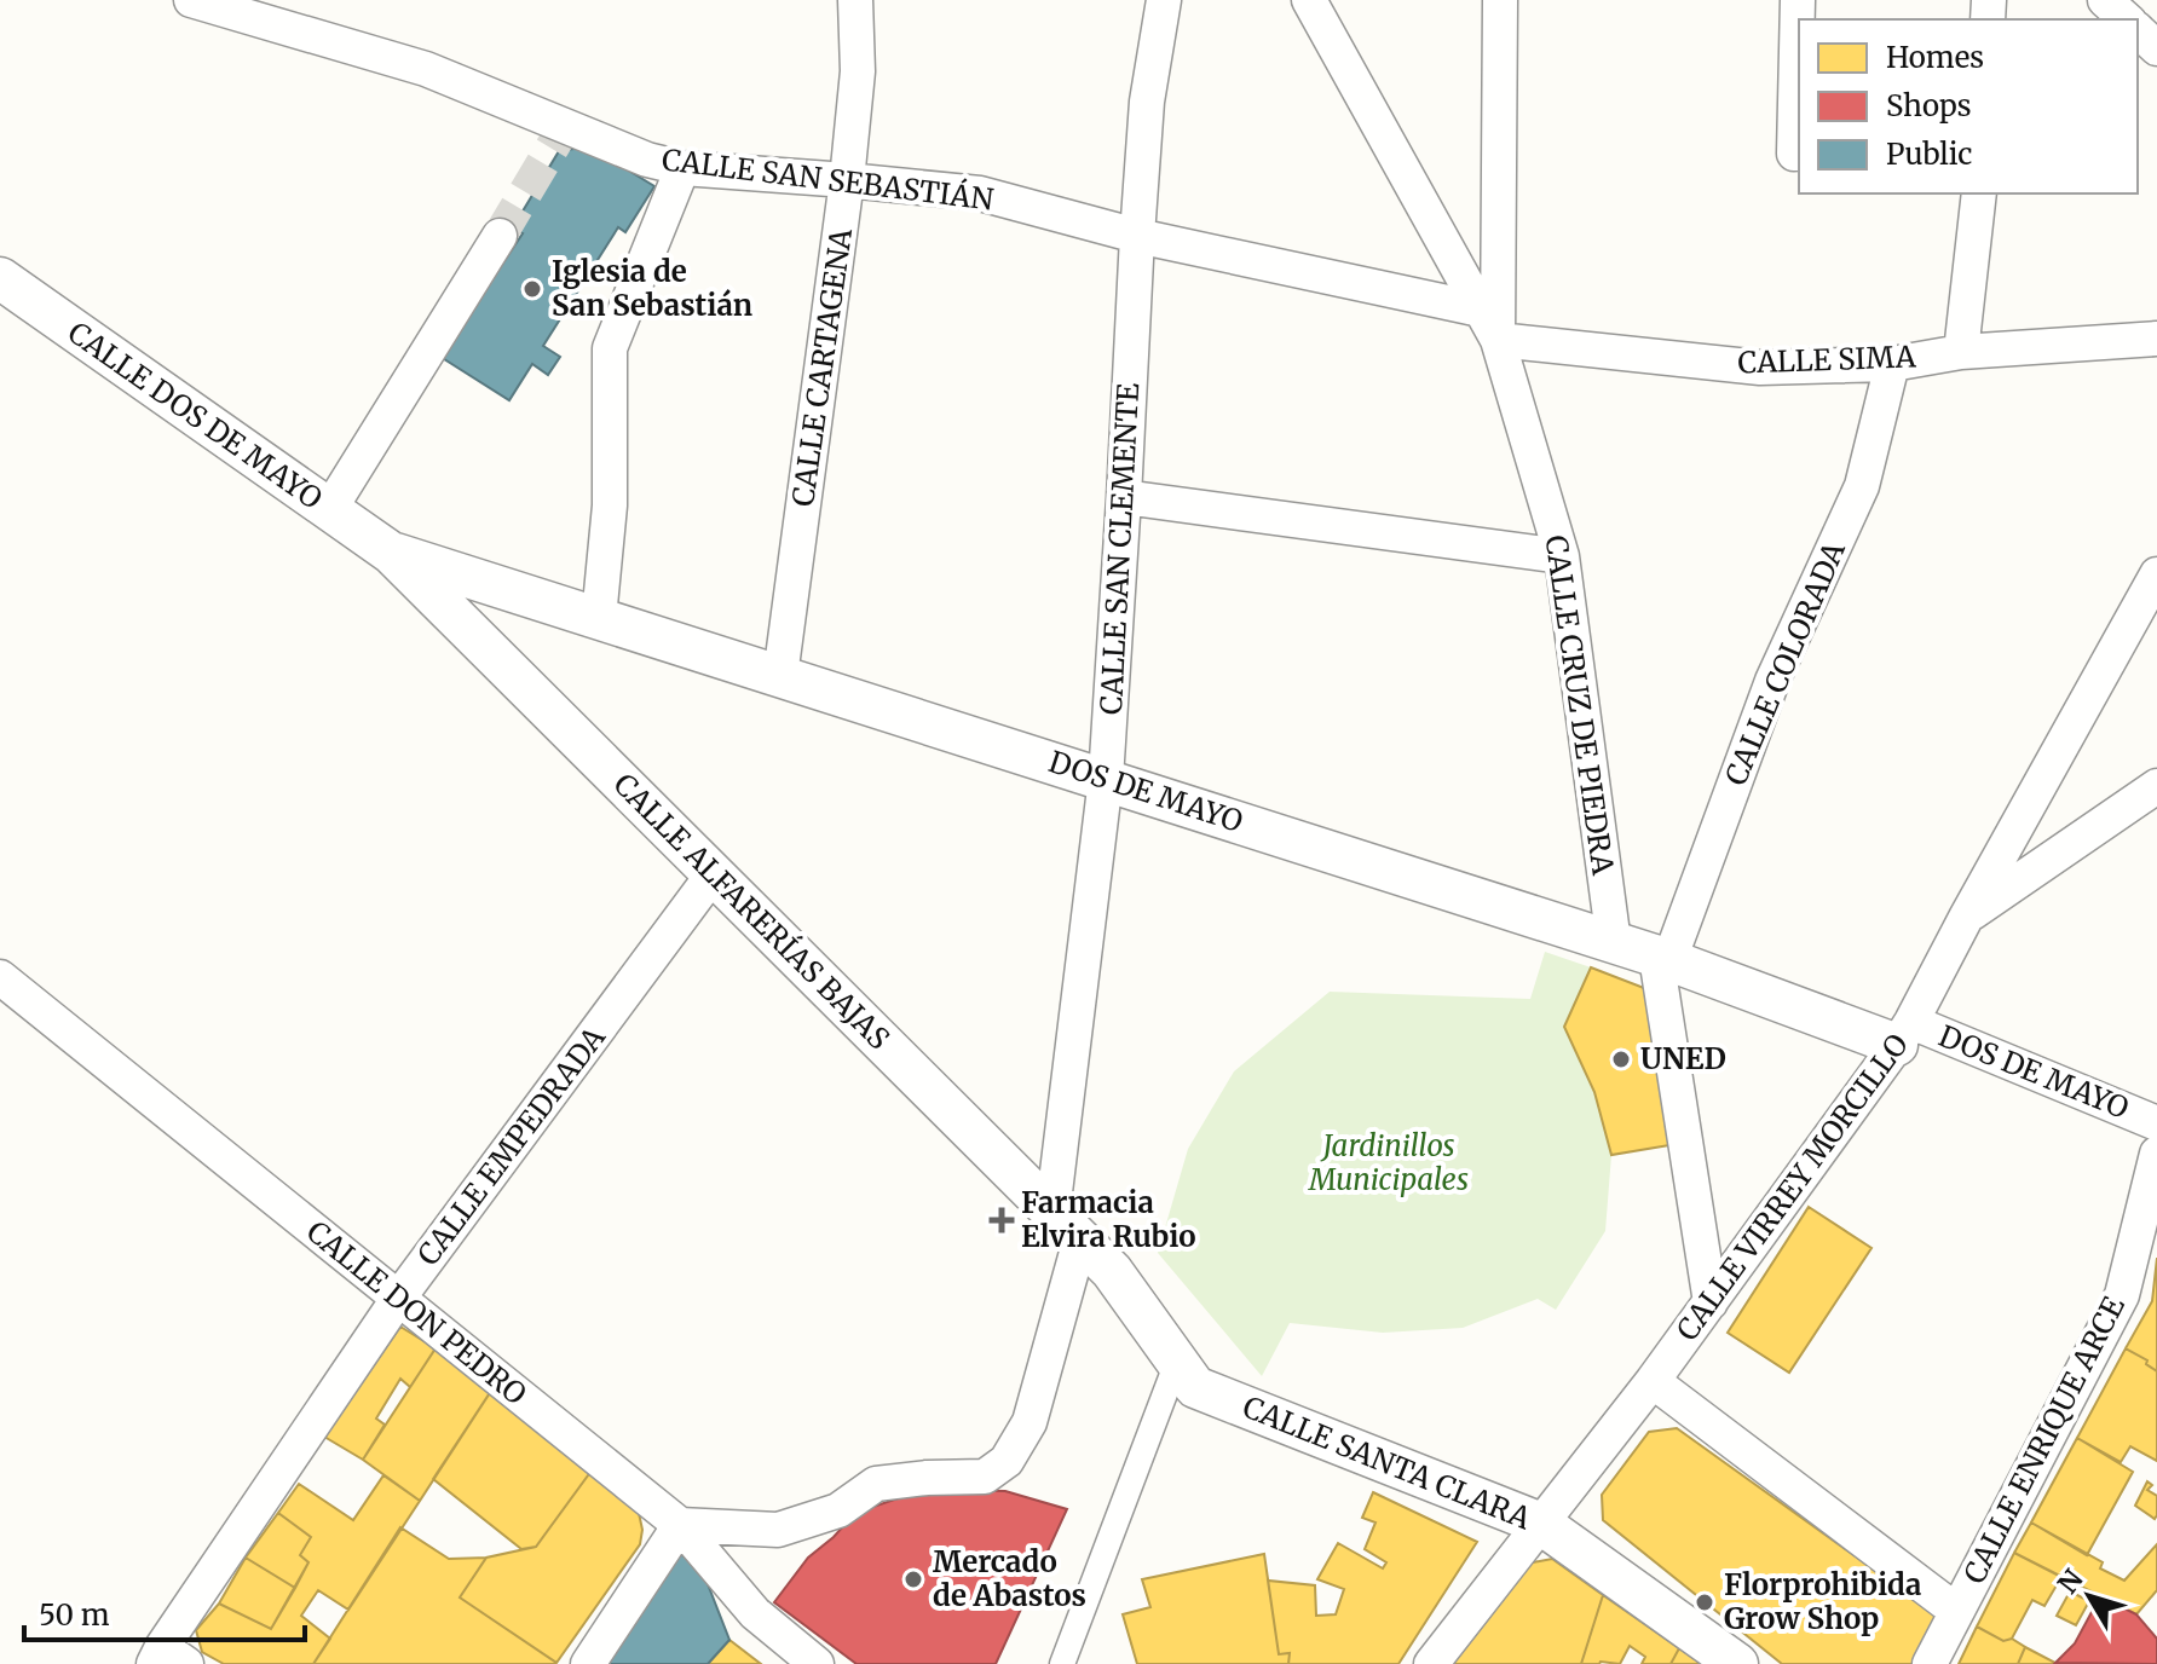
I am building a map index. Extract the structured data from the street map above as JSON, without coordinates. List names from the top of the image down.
{
  "streets": {
    "street": [
      "CALLE SAN SEBASTIÁN",
      "CALLE SIMA",
      "CALLE CARTAGENA",
      "CALLE DOS DE MAYO",
      "CALLE SAN CLEMENTE",
      "CALLE COLORADA",
      "CALLE CRUZ DE PIEDRA",
      "DOS DE MAYO",
      "CALLE ALFARERÍAS BAJAS",
      "CALLE EMPEDRADA",
      "CALLE VIRREY MORCILLO",
      "CALLE DON PEDRO",
      "CALLE ENRIQUE ARCE",
      "CALLE SANTA CLARA"
    ]
  },
  "crossings": [
    ["CALLE SAN SEBASTIÁN", "CALLE CARTAGENA"],
    ["CALLE SAN SEBASTIÁN", "CALLE SAN CLEMENTE"],
    ["CALLE SAN SEBASTIÁN", "CALLE CRUZ DE PIEDRA"],
    ["CALLE SIMA", "CALLE COLORADA"],
    ["CALLE SIMA", "CALLE CRUZ DE PIEDRA"],
    ["CALLE CARTAGENA", "DOS DE MAYO"],
    ["CALLE DOS DE MAYO", "DOS DE MAYO"],
    ["CALLE DOS DE MAYO", "CALLE ALFARERÍAS BAJAS"],
    ["CALLE SAN CLEMENTE", "DOS DE MAYO"],
    ["CALLE SAN CLEMENTE", "CALLE ALFARERÍAS BAJAS"],
    ["CALLE SAN CLEMENTE", "CALLE DON PEDRO"],
    ["CALLE COLORADA", "DOS DE MAYO"],
    ["CALLE CRUZ DE PIEDRA", "DOS DE MAYO"],
    ["DOS DE MAYO", "CALLE ALFARERÍAS BAJAS"],
    ["DOS DE MAYO", "CALLE VIRREY MORCILLO"],
    ["CALLE ALFARERÍAS BAJAS", "CALLE EMPEDRADA"],
    ["CALLE ALFARERÍAS BAJAS", "CALLE SANTA CLARA"],
    ["CALLE EMPEDRADA", "CALLE DON PEDRO"],
    ["CALLE VIRREY MORCILLO", "CALLE SANTA CLARA"]
  ],
  "parks": ["Jardinillos Municipales"],
  "places": {
    "other": [
      "Iglesia de San Sebastián",
      "UNED",
      "Mercado de Abastos",
      "Florprohibida Grow Shop"
    ],
    "health": ["Farmacia Elvira Rubio"]
  },
  "legend": ["Homes", "Shops", "Public"],
  "scale_bar": "50 m",
  "north": "top left"
}
